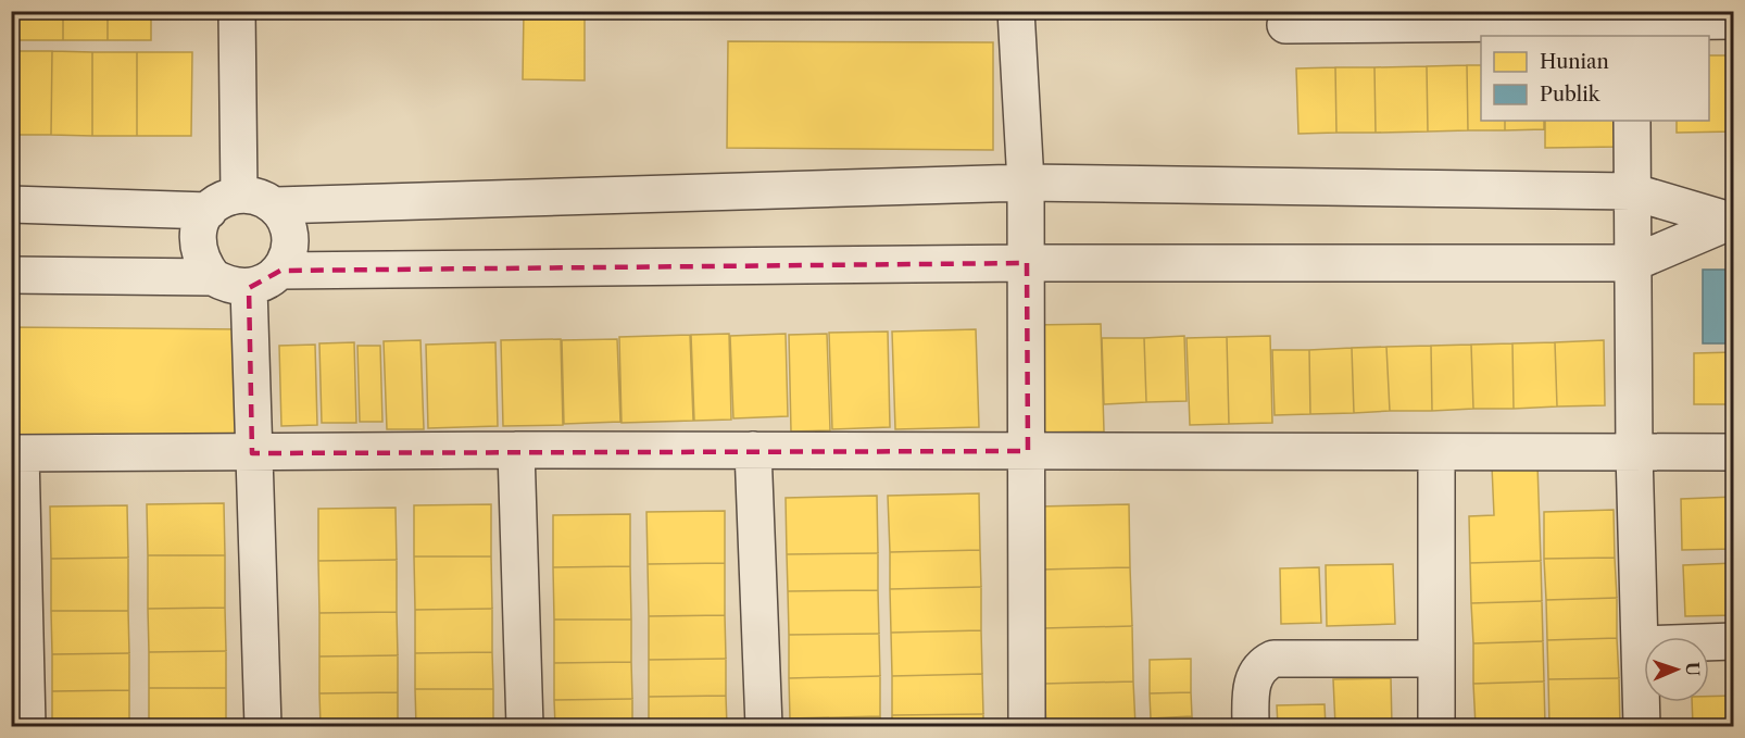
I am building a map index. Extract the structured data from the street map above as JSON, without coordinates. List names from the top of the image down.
{
  "legend": ["Hunian", "Publik"],
  "north": "right"
}
